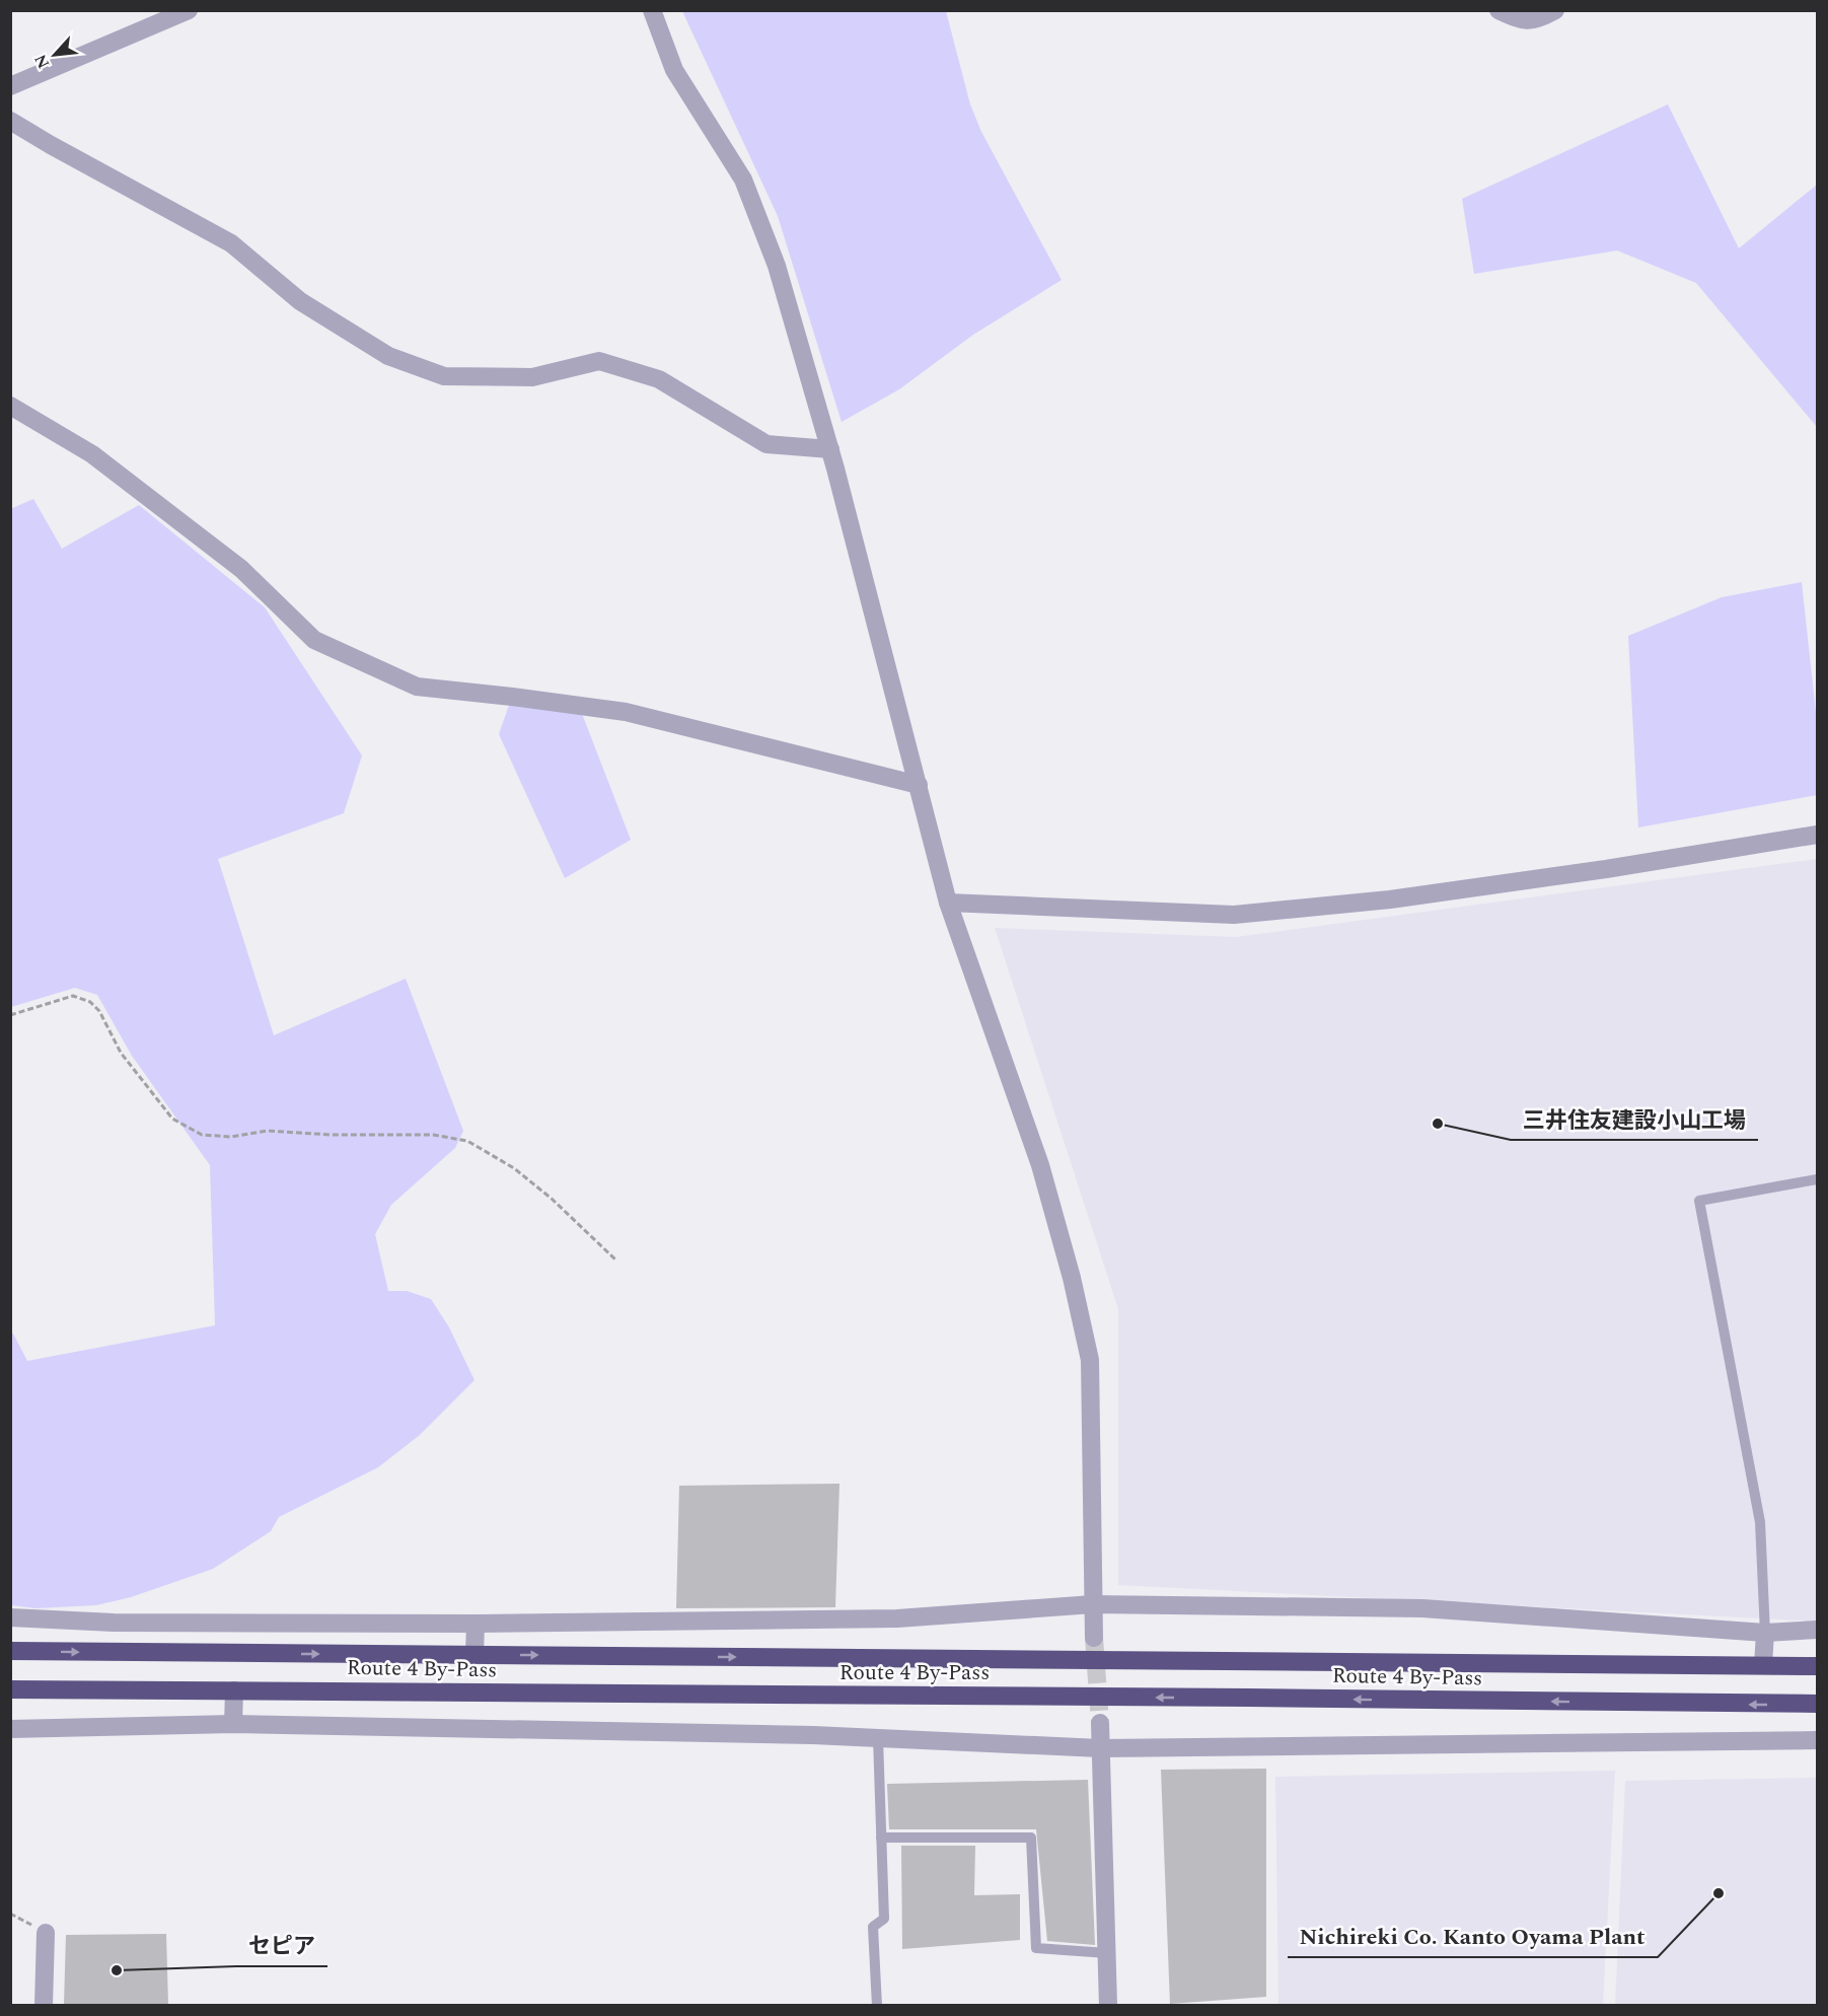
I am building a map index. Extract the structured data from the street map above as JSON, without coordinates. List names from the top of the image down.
{
  "streets": {
    "highway": ["Route 4 By-Pass"]
  },
  "places": ["三井住友建設小山工場", "Nichireki Co. Kanto Oyama Plant", "セピア"],
  "north": "bottom left"
}
